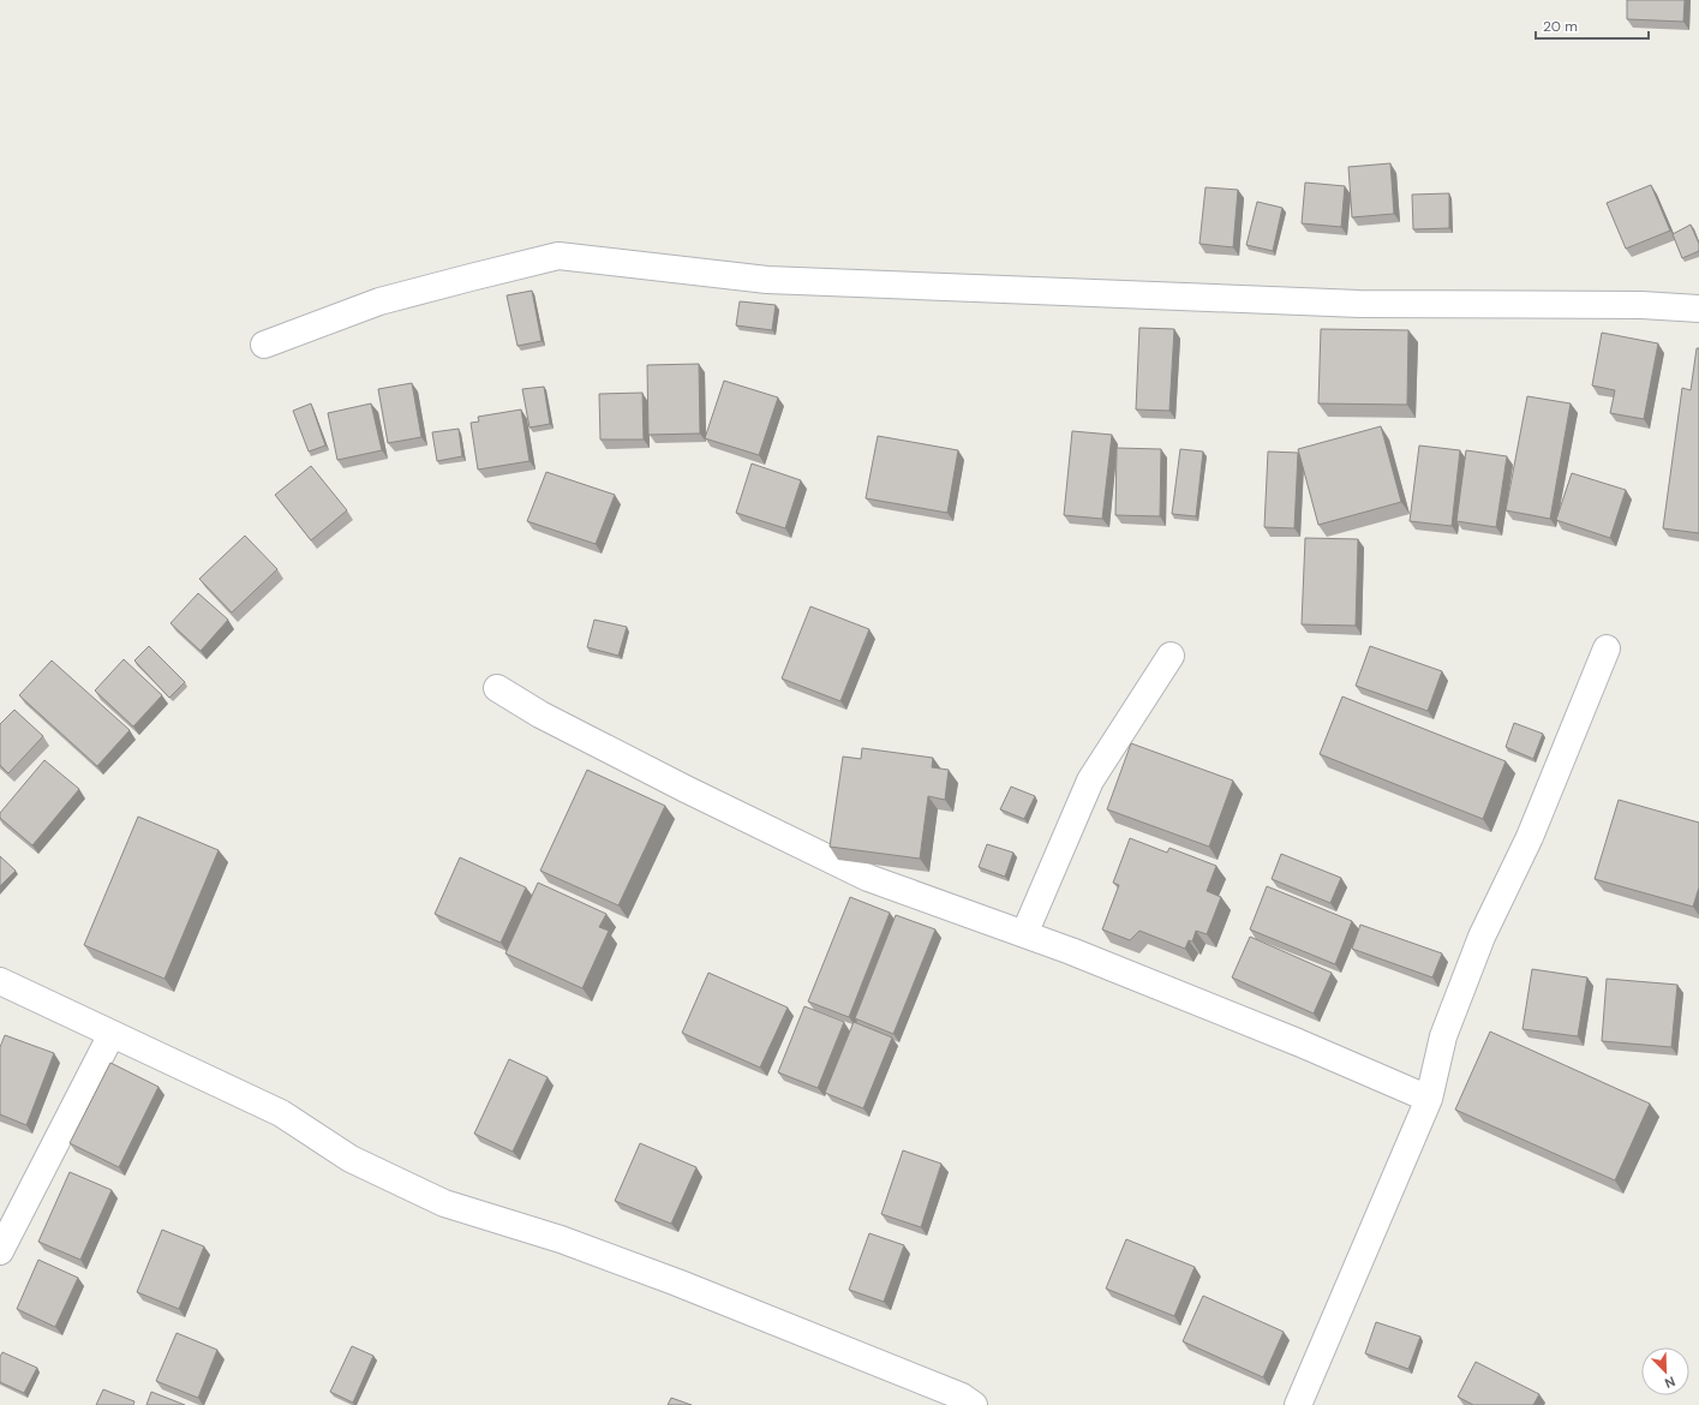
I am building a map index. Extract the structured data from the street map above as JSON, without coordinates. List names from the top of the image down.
{
  "scale_bar": "20 m",
  "north": "bottom right"
}
